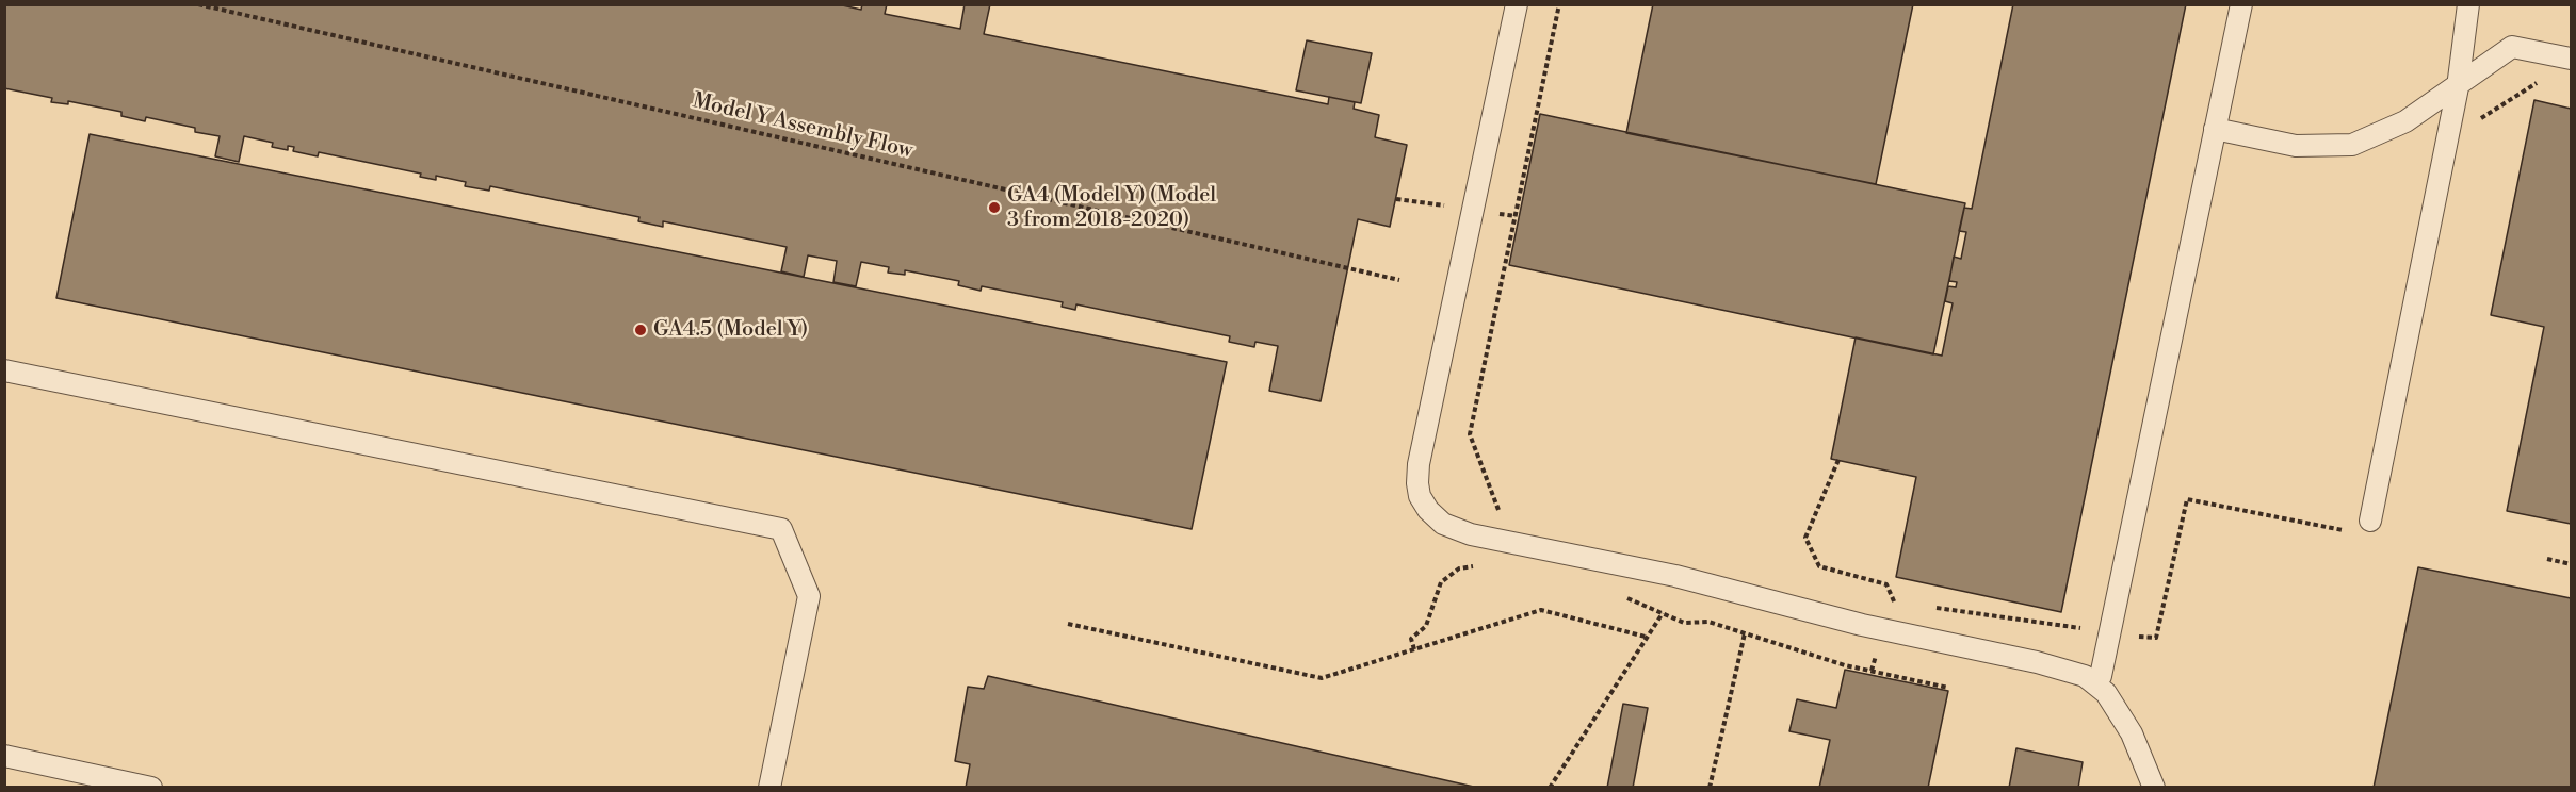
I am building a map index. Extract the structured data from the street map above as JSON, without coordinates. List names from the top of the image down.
{
  "streets": {
    "path": ["Model Y Assembly Flow"]
  },
  "places": ["GA4 (Model Y) (Model 3 from 2018-2020)", "GA4.5 (Model Y)"]
}
